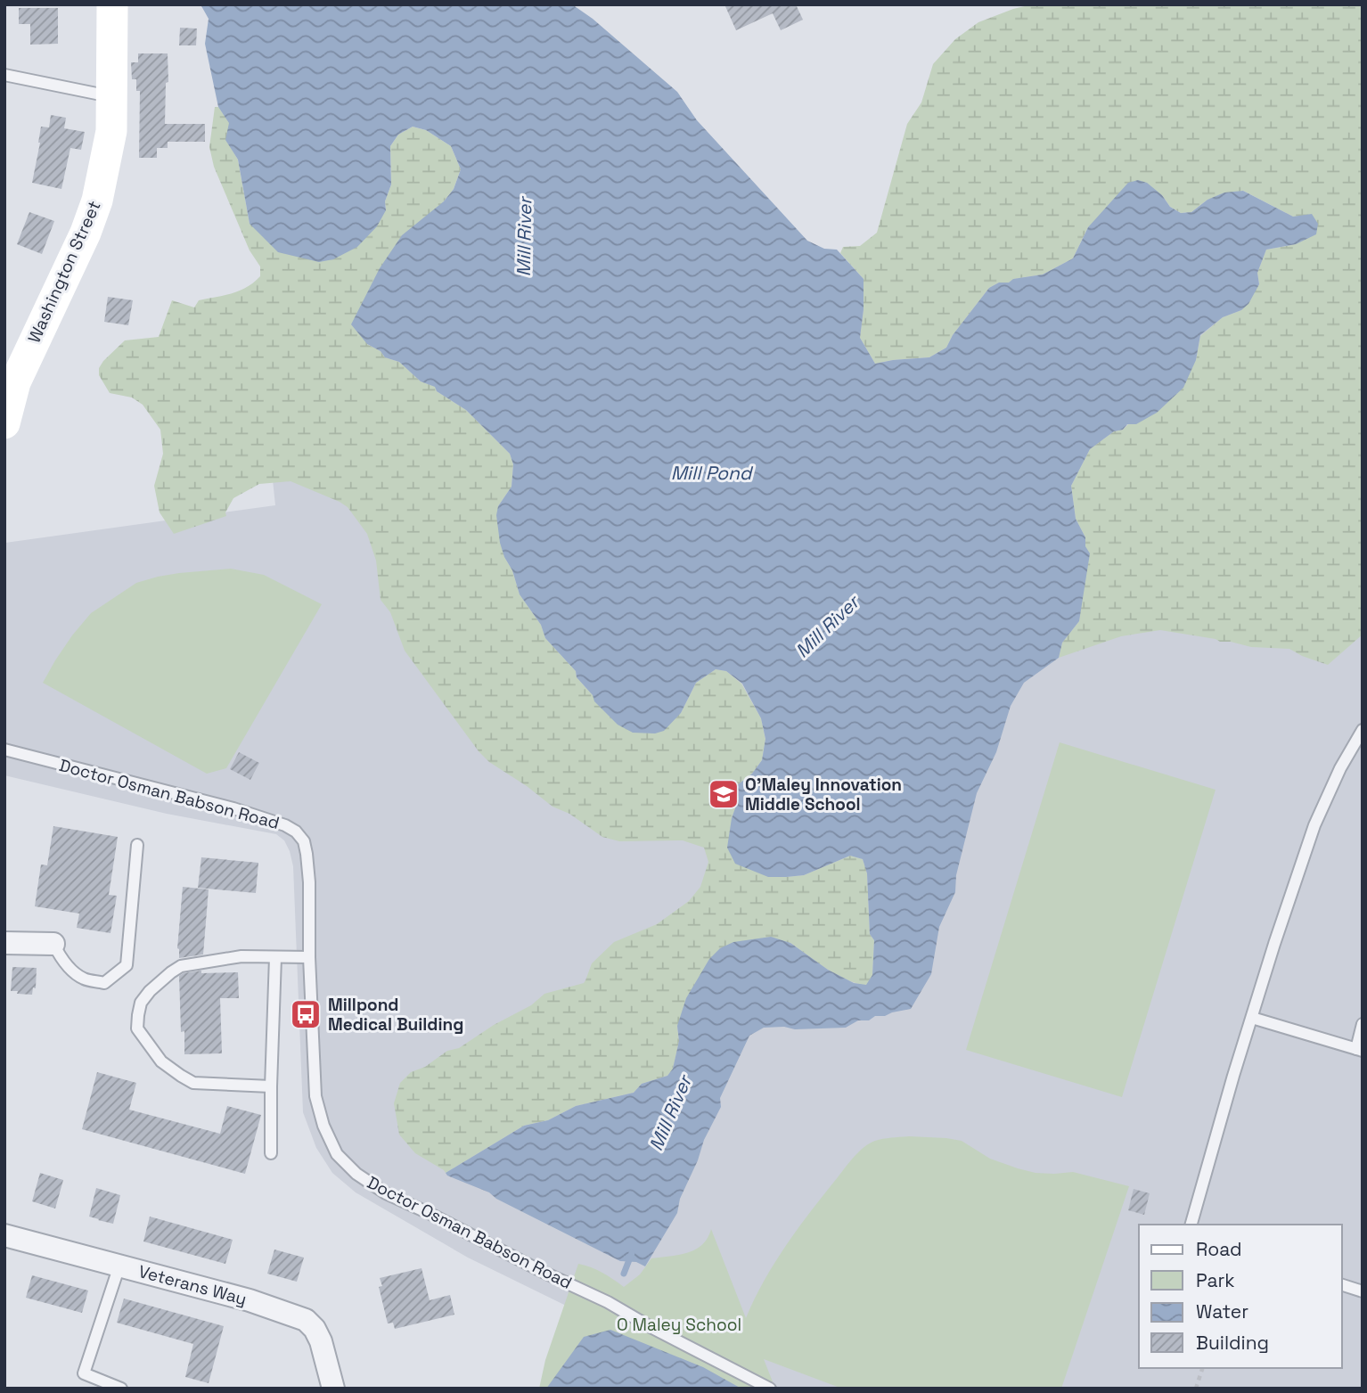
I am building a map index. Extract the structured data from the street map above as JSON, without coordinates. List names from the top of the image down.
{
  "streets": {
    "main road": ["Washington Street"],
    "street": ["Veterans Way"],
    "lane": ["Doctor Osman Babson Road"]
  },
  "water": ["Mill River", "Mill Pond"],
  "parks": ["O Maley School"],
  "places": {
    "school or university": ["O'Maley Innovation Middle School"],
    "bus stop": ["Millpond Medical Building"]
  },
  "legend": [
    "Road",
    "Park",
    "Water",
    "Building"
  ]
}
